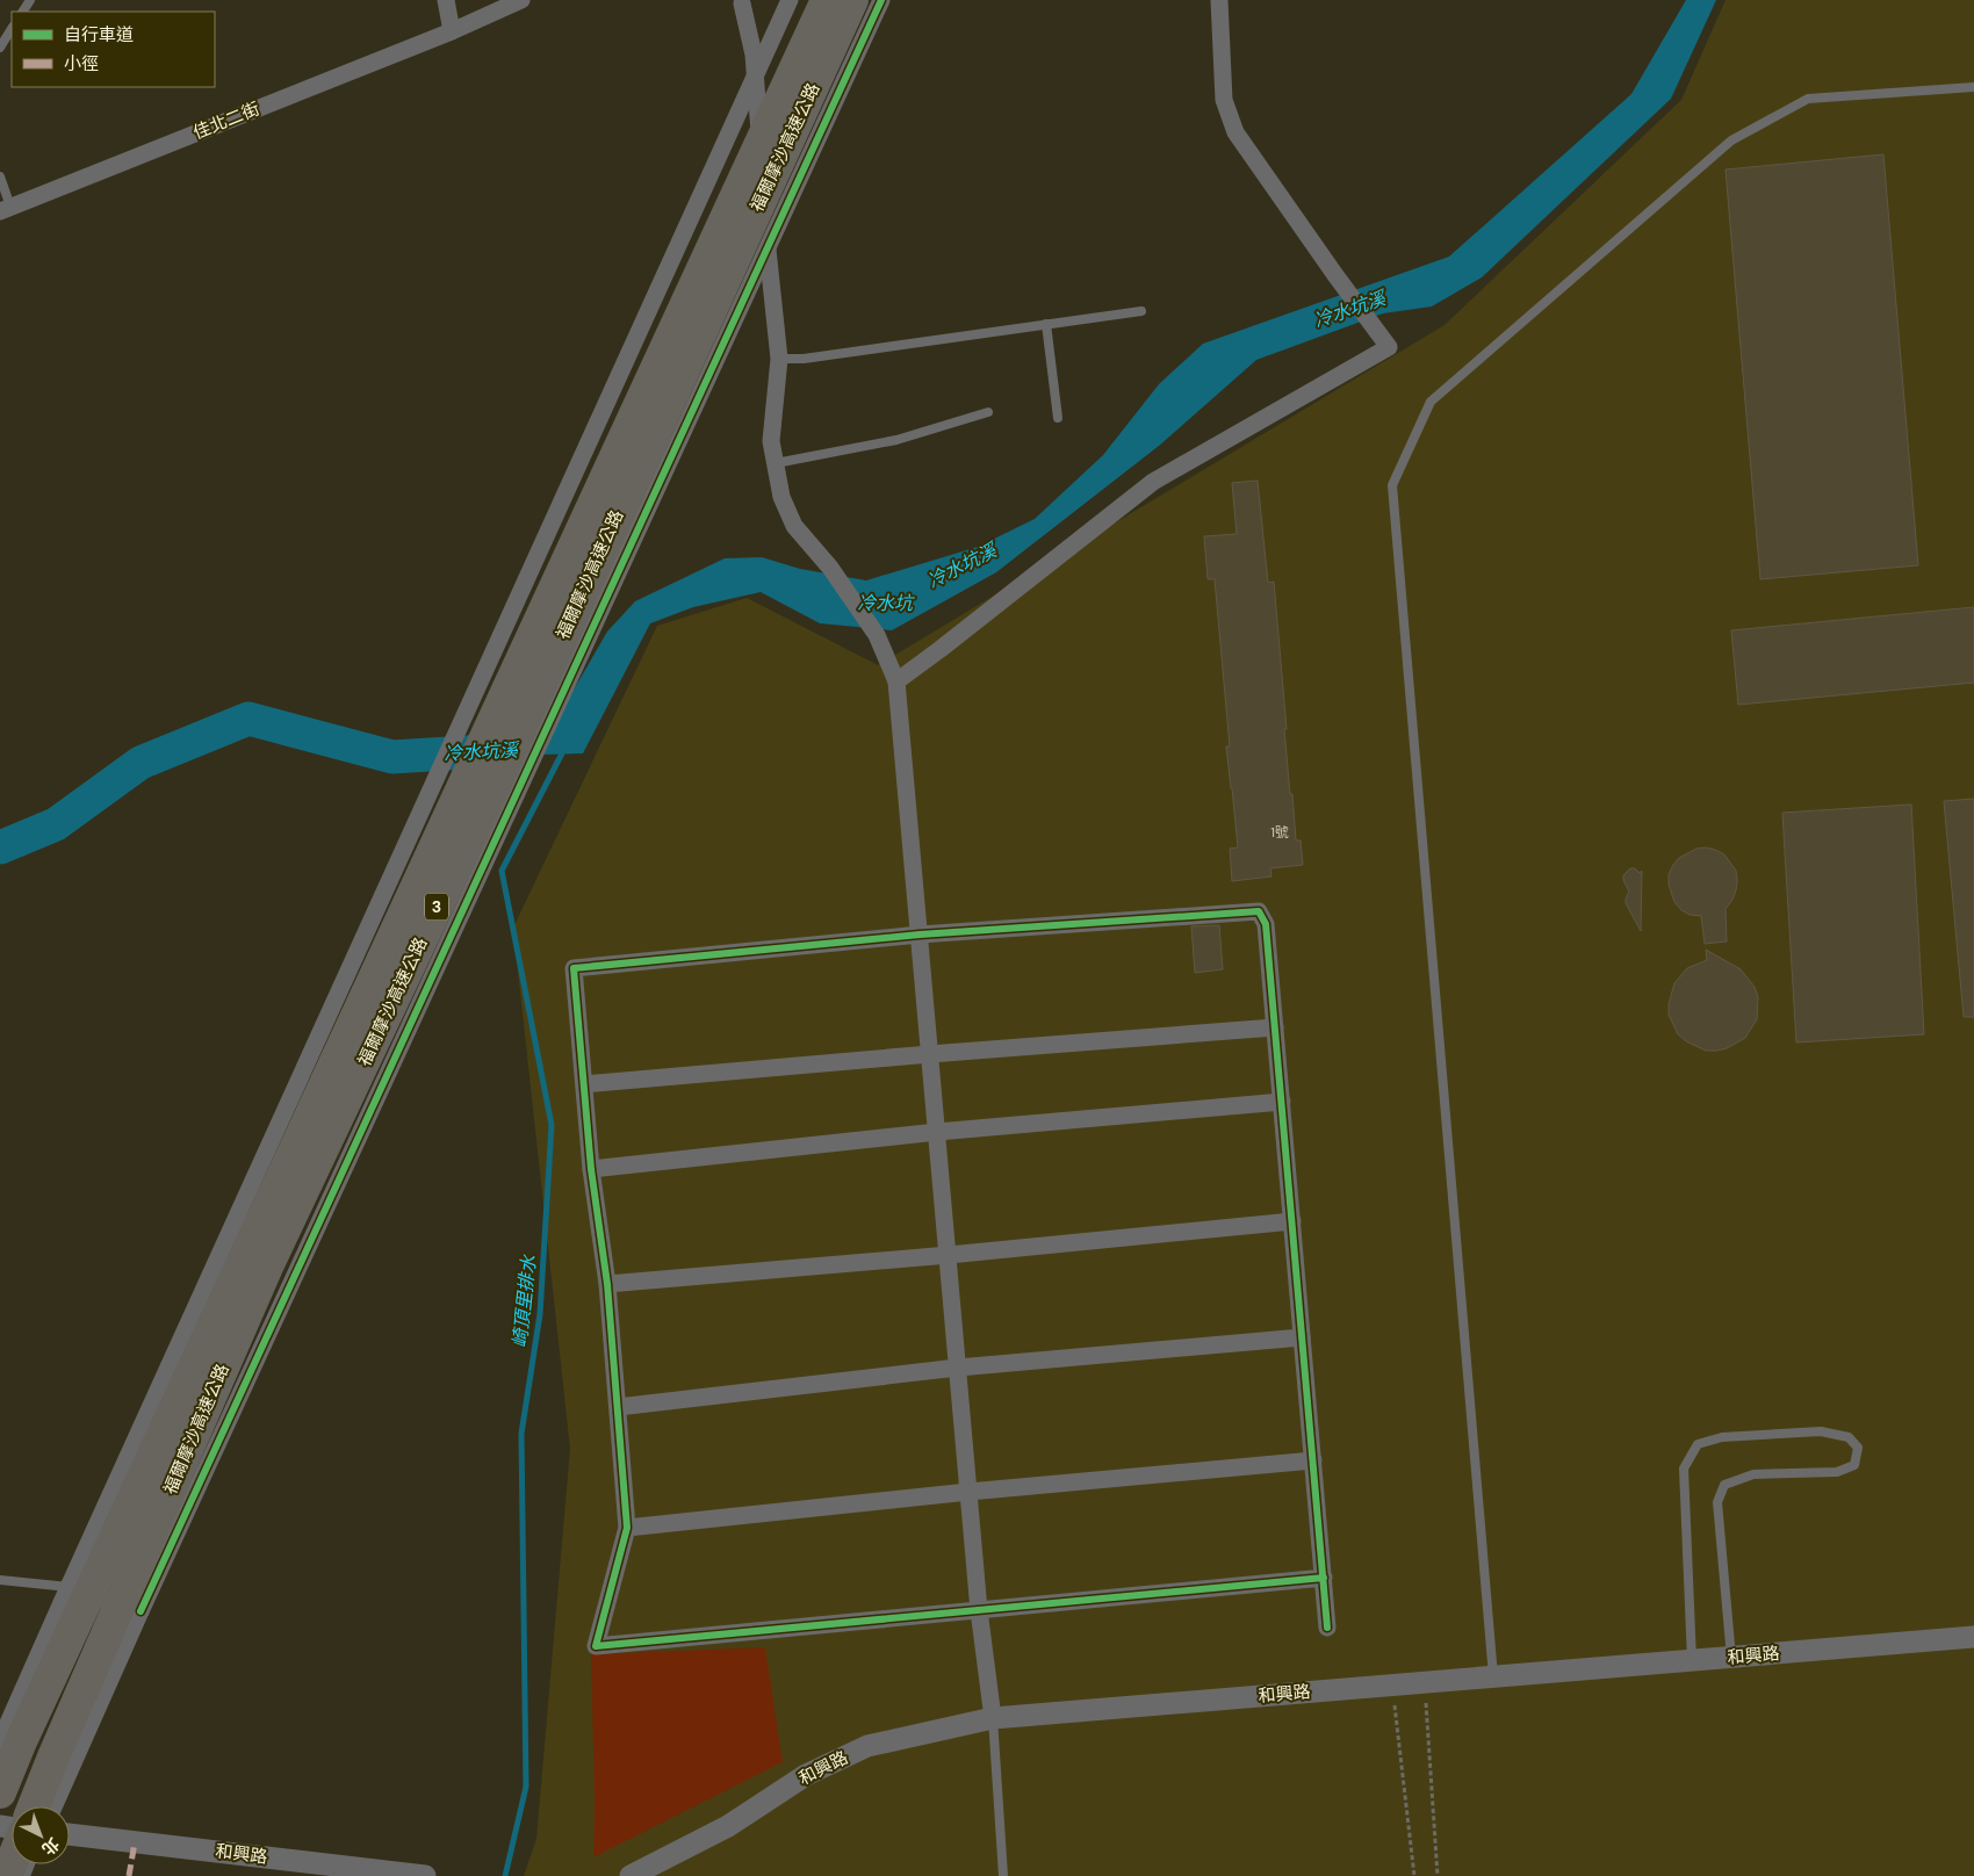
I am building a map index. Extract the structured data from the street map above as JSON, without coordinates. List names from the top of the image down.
{
  "streets": {
    "highway": ["福爾摩沙高速公路", "3"],
    "street": ["佳北二街", "和興路"]
  },
  "water": ["冷水坑溪", "冷水坑", "崎頂里排水"],
  "house_numbers": ["1號"],
  "legend": ["自行車道", "小徑"],
  "north": "bottom right"
}
